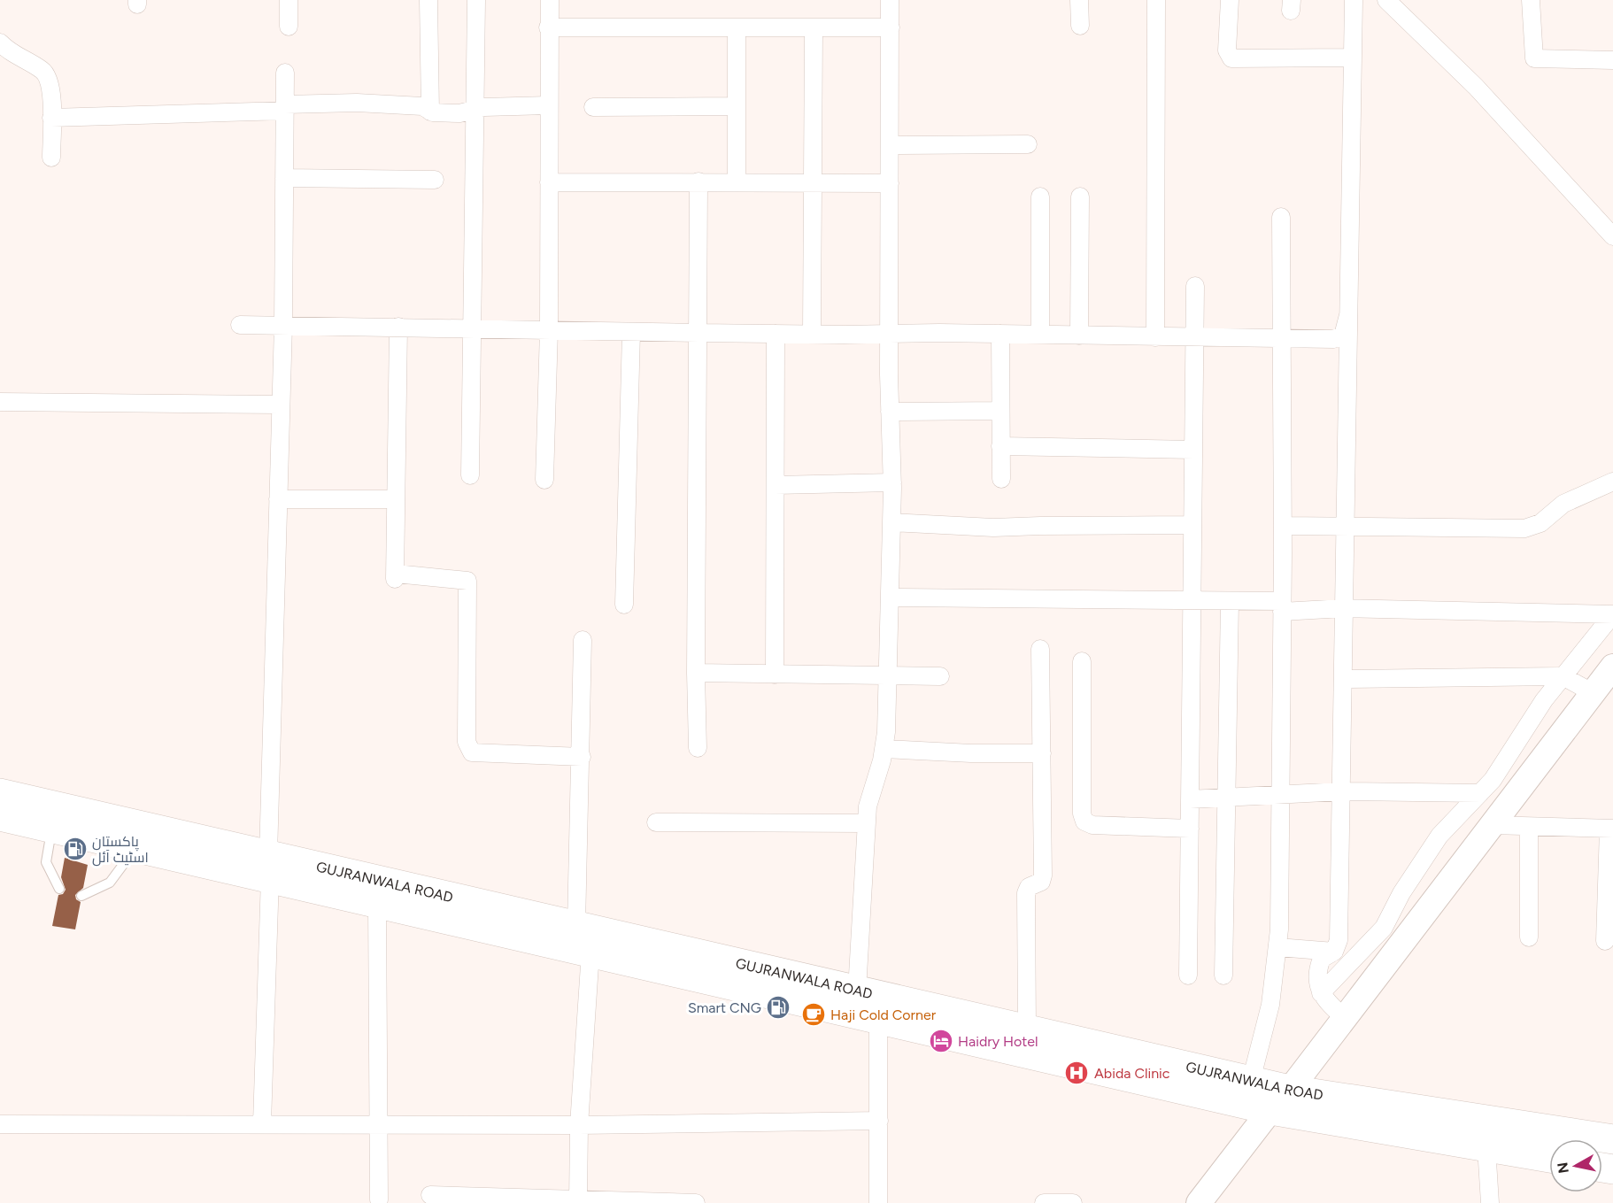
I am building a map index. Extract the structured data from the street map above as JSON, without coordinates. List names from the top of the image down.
{
  "streets": {
    "highway": ["GUJRANWALA ROAD"]
  },
  "places": {
    "fuel station": ["پاکستان اسٹیٹ آئل", "Smart CNG"],
    "cafe": ["Haji Cold Corner"],
    "hotel": ["Haidry Hotel"],
    "hospital": ["Abida Clinic"]
  },
  "north": "left"
}
